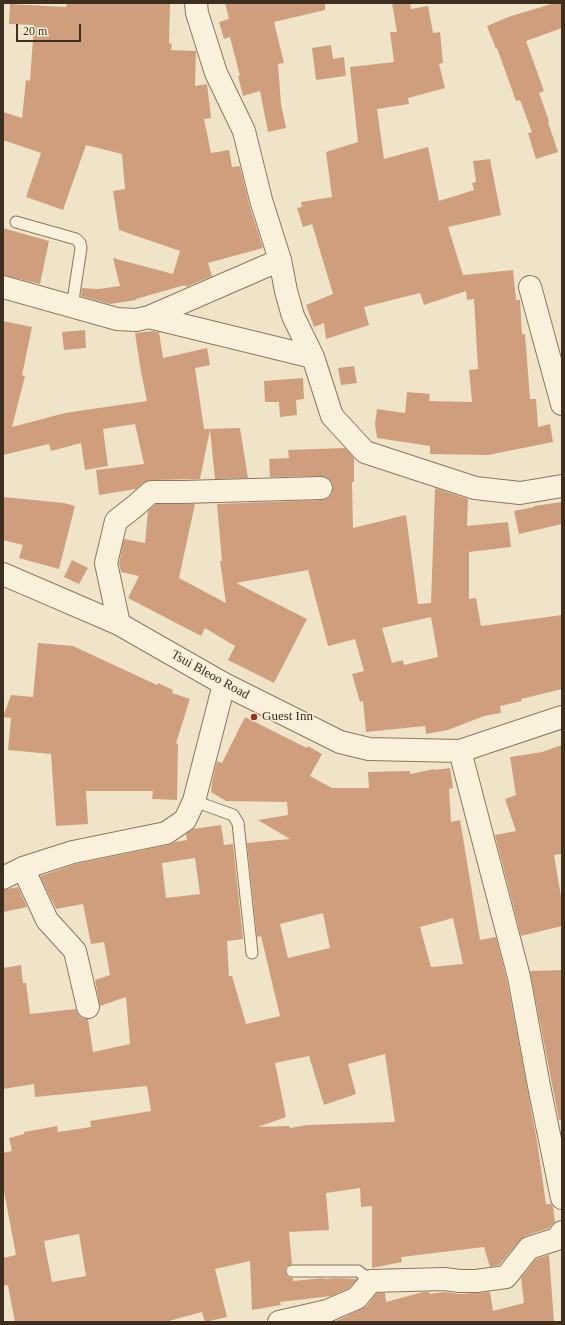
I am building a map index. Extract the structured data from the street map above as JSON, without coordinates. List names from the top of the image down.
{
  "streets": {
    "street": ["Tsui Bleoo Road"]
  },
  "places": ["Guest Inn"],
  "scale_bar": "20 m"
}
